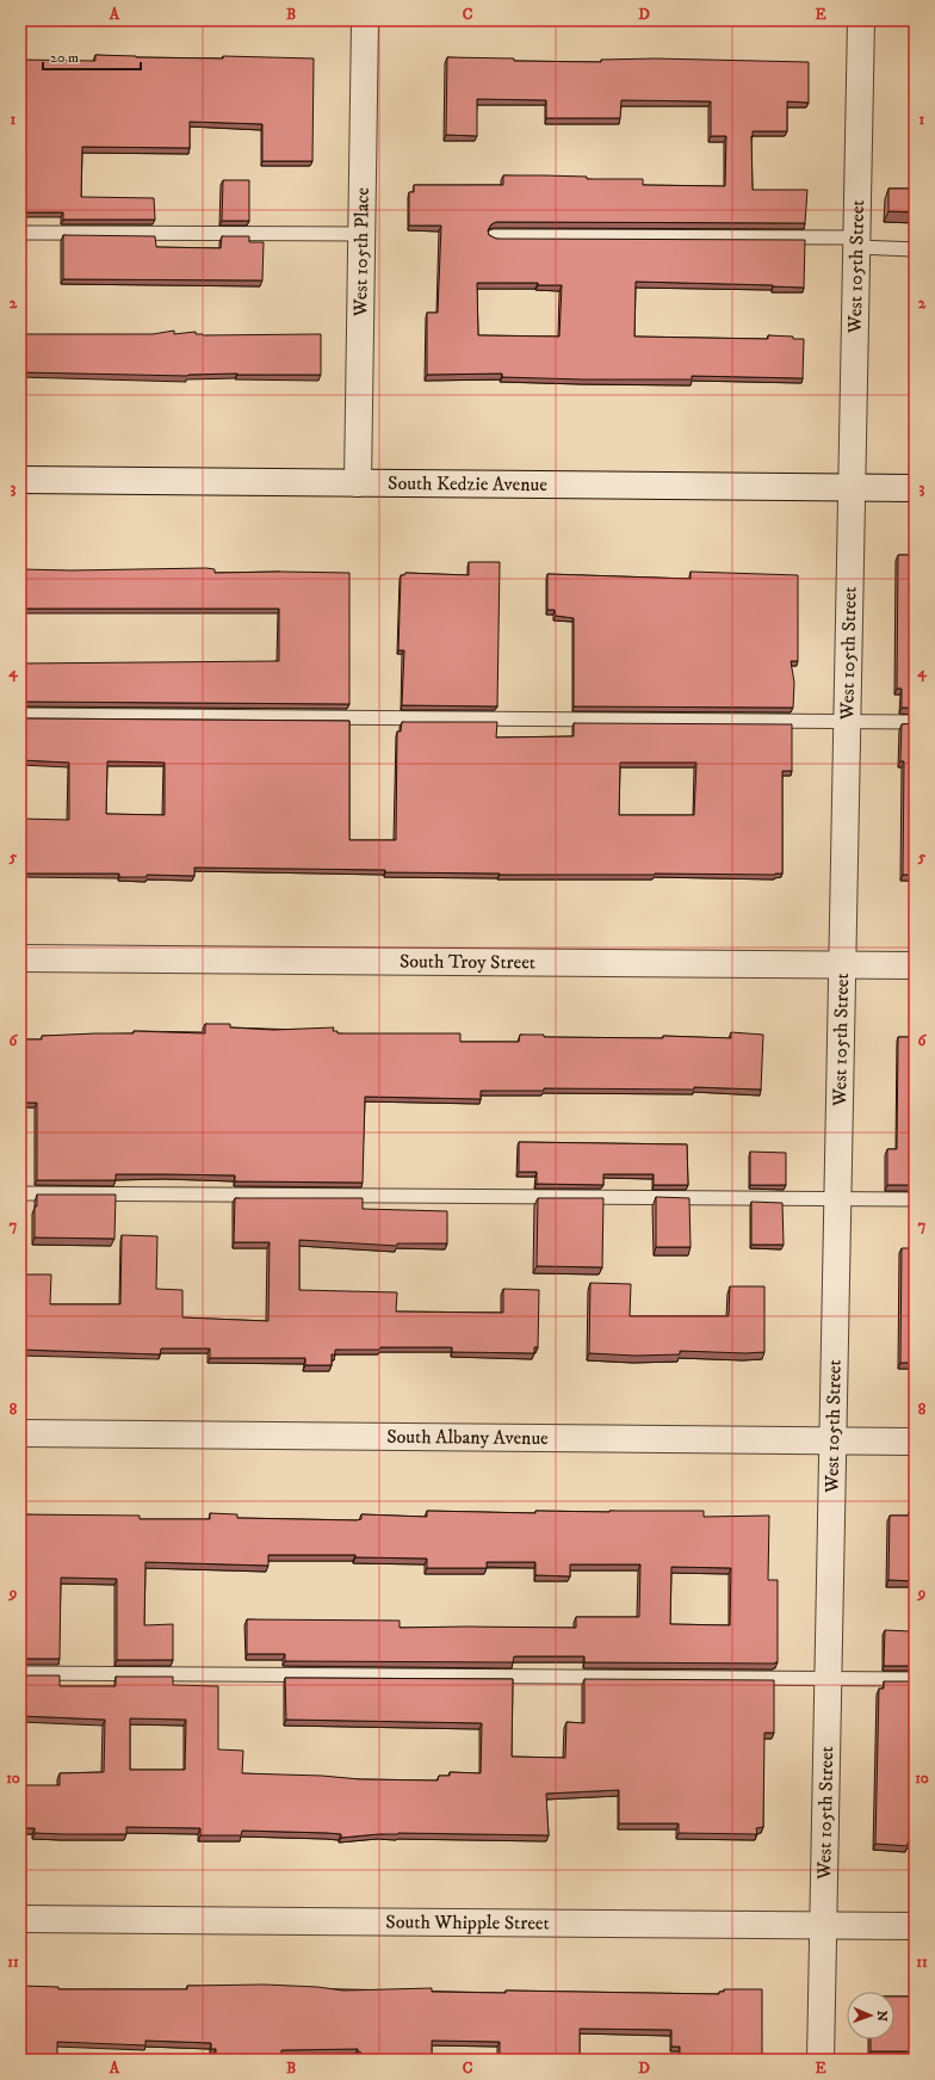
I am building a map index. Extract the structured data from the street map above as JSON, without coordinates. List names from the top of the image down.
{
  "streets": {
    "street": [
      "West 105th Place",
      "West 105th Street",
      "South Kedzie Avenue",
      "South Troy Street",
      "South Albany Avenue",
      "South Whipple Street"
    ]
  },
  "crossings": [
    ["West 105th Place", "South Kedzie Avenue"],
    ["West 105th Street", "South Kedzie Avenue"],
    ["West 105th Street", "South Troy Street"],
    ["West 105th Street", "South Albany Avenue"],
    ["West 105th Street", "South Whipple Street"]
  ],
  "scale_bar": "20 m",
  "north": "right",
  "grid": {
    "columns": [
      "A",
      "B",
      "C",
      "D",
      "E"
    ],
    "rows": [
      "1",
      "2",
      "3",
      "4",
      "5",
      "6",
      "7",
      "8",
      "9",
      "10",
      "11"
    ]
  }
}
